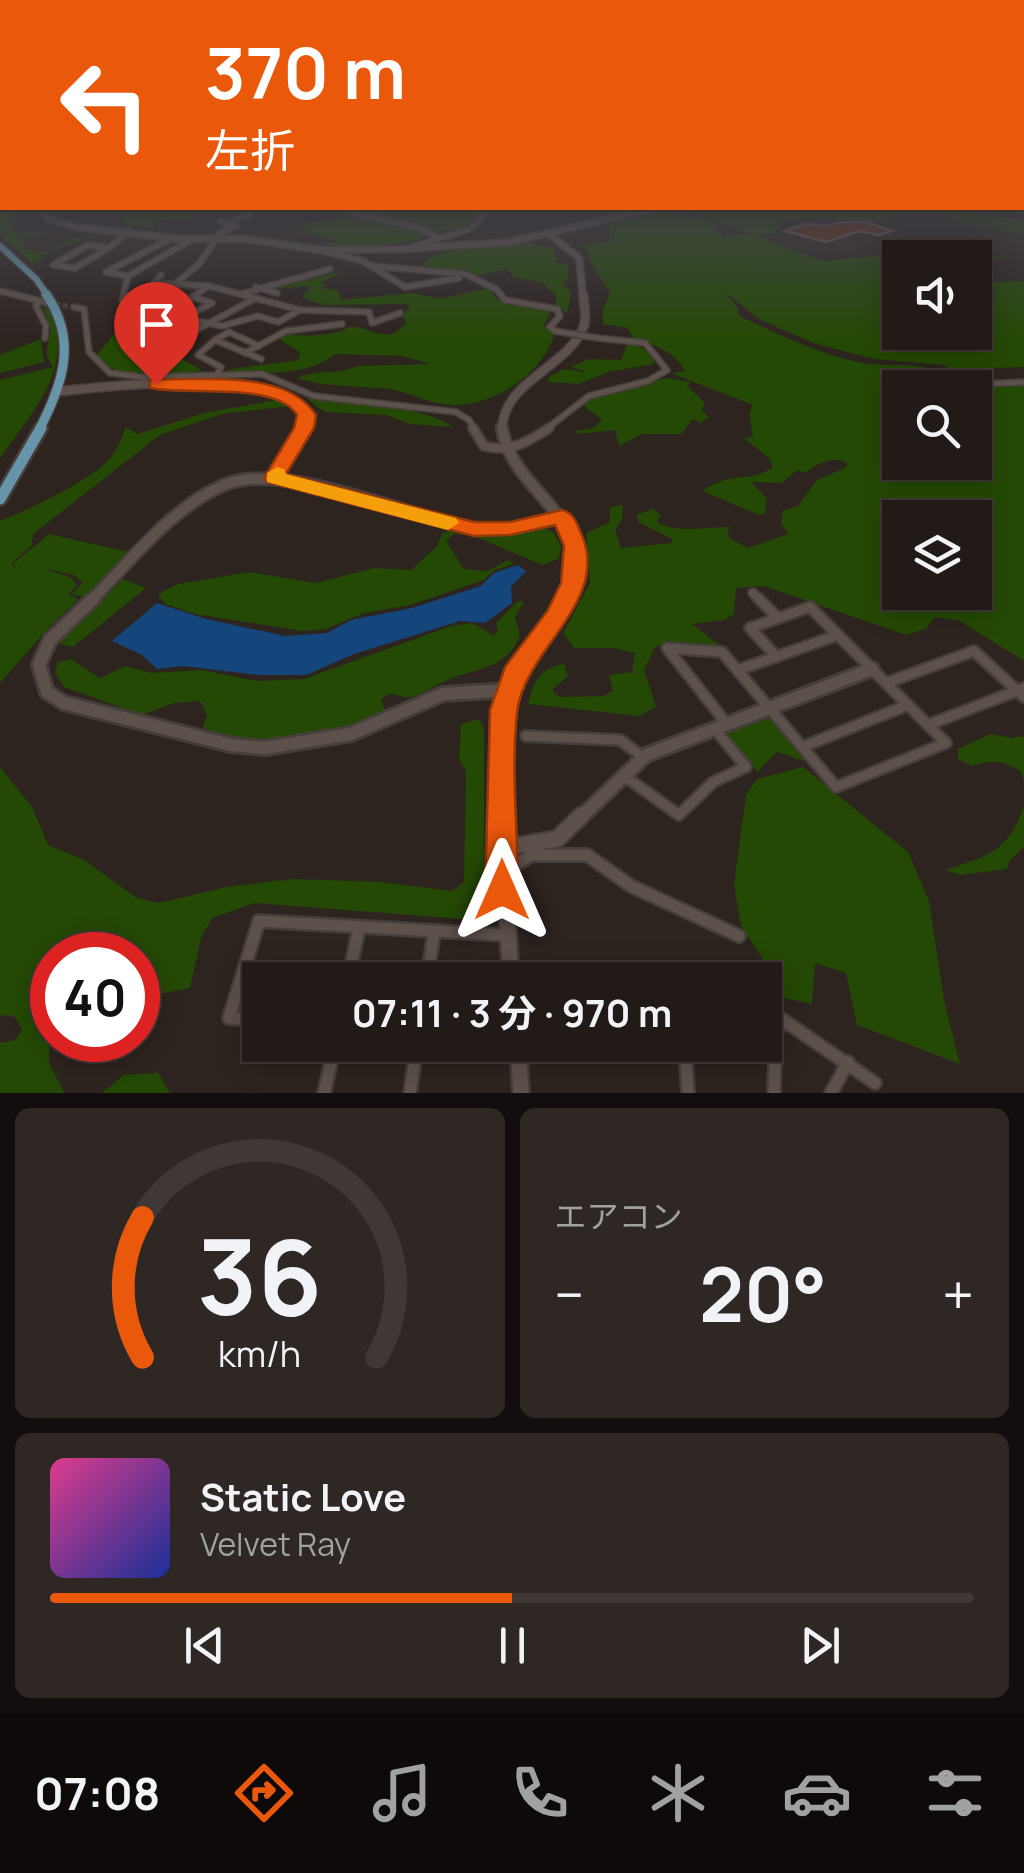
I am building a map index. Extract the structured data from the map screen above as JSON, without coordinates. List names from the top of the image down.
{
  "page": {
    "turn": ["370 m", "左折"],
    "limit": "40",
    "trip": "07:11 · 3 分 · 970 m",
    "tile": "エアコン",
    "heat": ["−", "20°", "+"],
    "song": ["Static Love", "Velvet Ray"],
    "tabs": "07:08",
    "gauge": ["36", "km/h"]
  }
}
